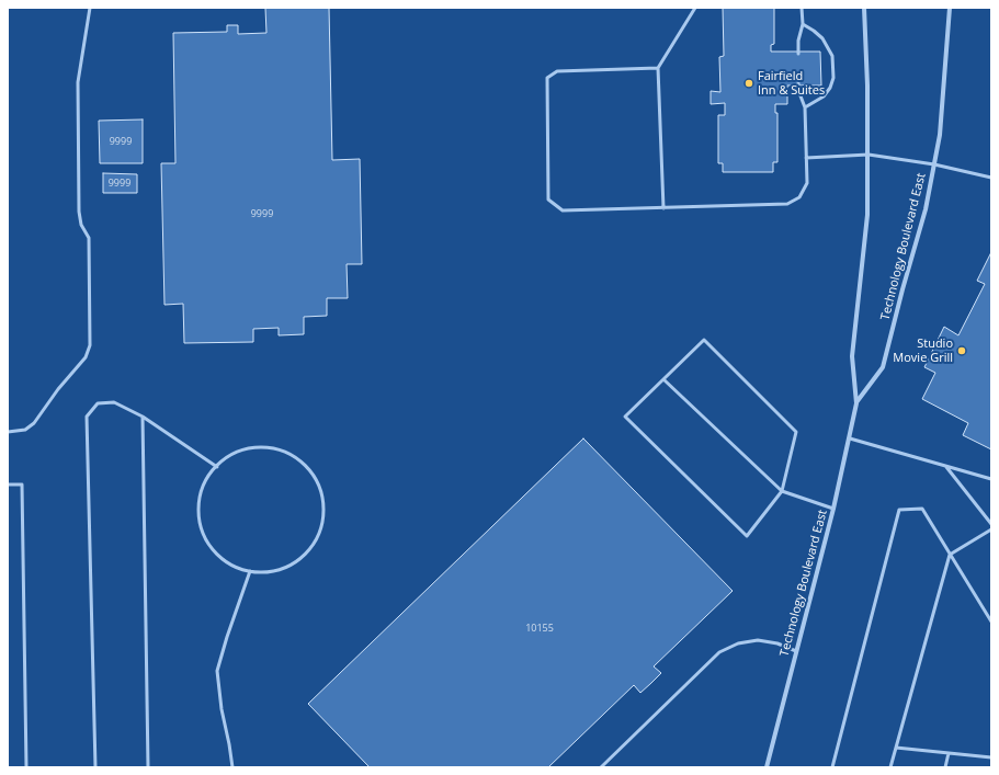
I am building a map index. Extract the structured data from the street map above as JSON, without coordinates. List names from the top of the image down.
{
  "streets": {
    "street": ["Technology Boulevard East"]
  },
  "places": ["Fairfield Inn & Suites", "Studio Movie Grill"],
  "house_numbers": [
    "9999",
    "9999",
    "9999",
    "10155"
  ]
}
